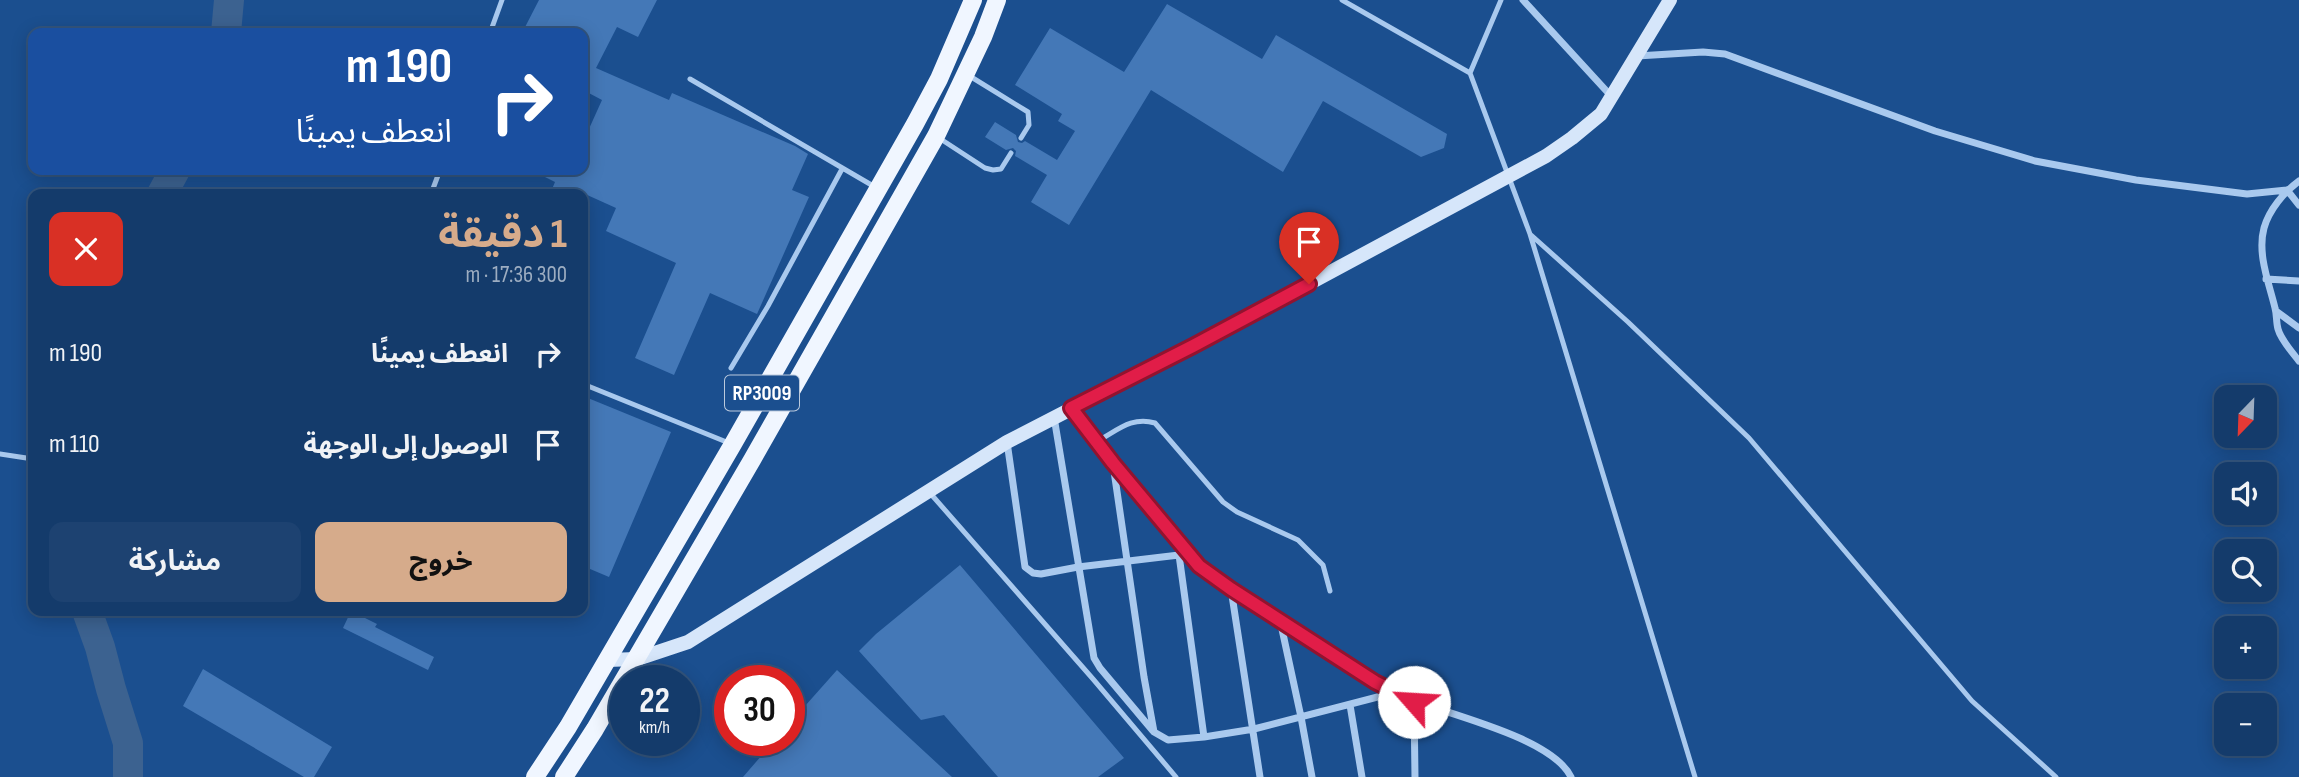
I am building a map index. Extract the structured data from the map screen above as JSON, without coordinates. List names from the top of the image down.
{
  "streets": {
    "main road": ["RP3009"]
  },
  "north": "bottom left",
  "page": {
    "turn": ["190 m", "انعطف يمينًا"],
    "heading": ["1 دقيقة", "300 m · 17:36"],
    "list": [
      {
        "name": "انعطف يمينًا",
        "value": "190 m"
      },
      {
        "name": "الوصول إلى الوجهة",
        "value": "110 m"
      }
    ],
    "map_buttons": ["+", "−"],
    "buttons": ["خروج", "مشاركة"],
    "speed": "22 km/h",
    "limit": "30"
  }
}
